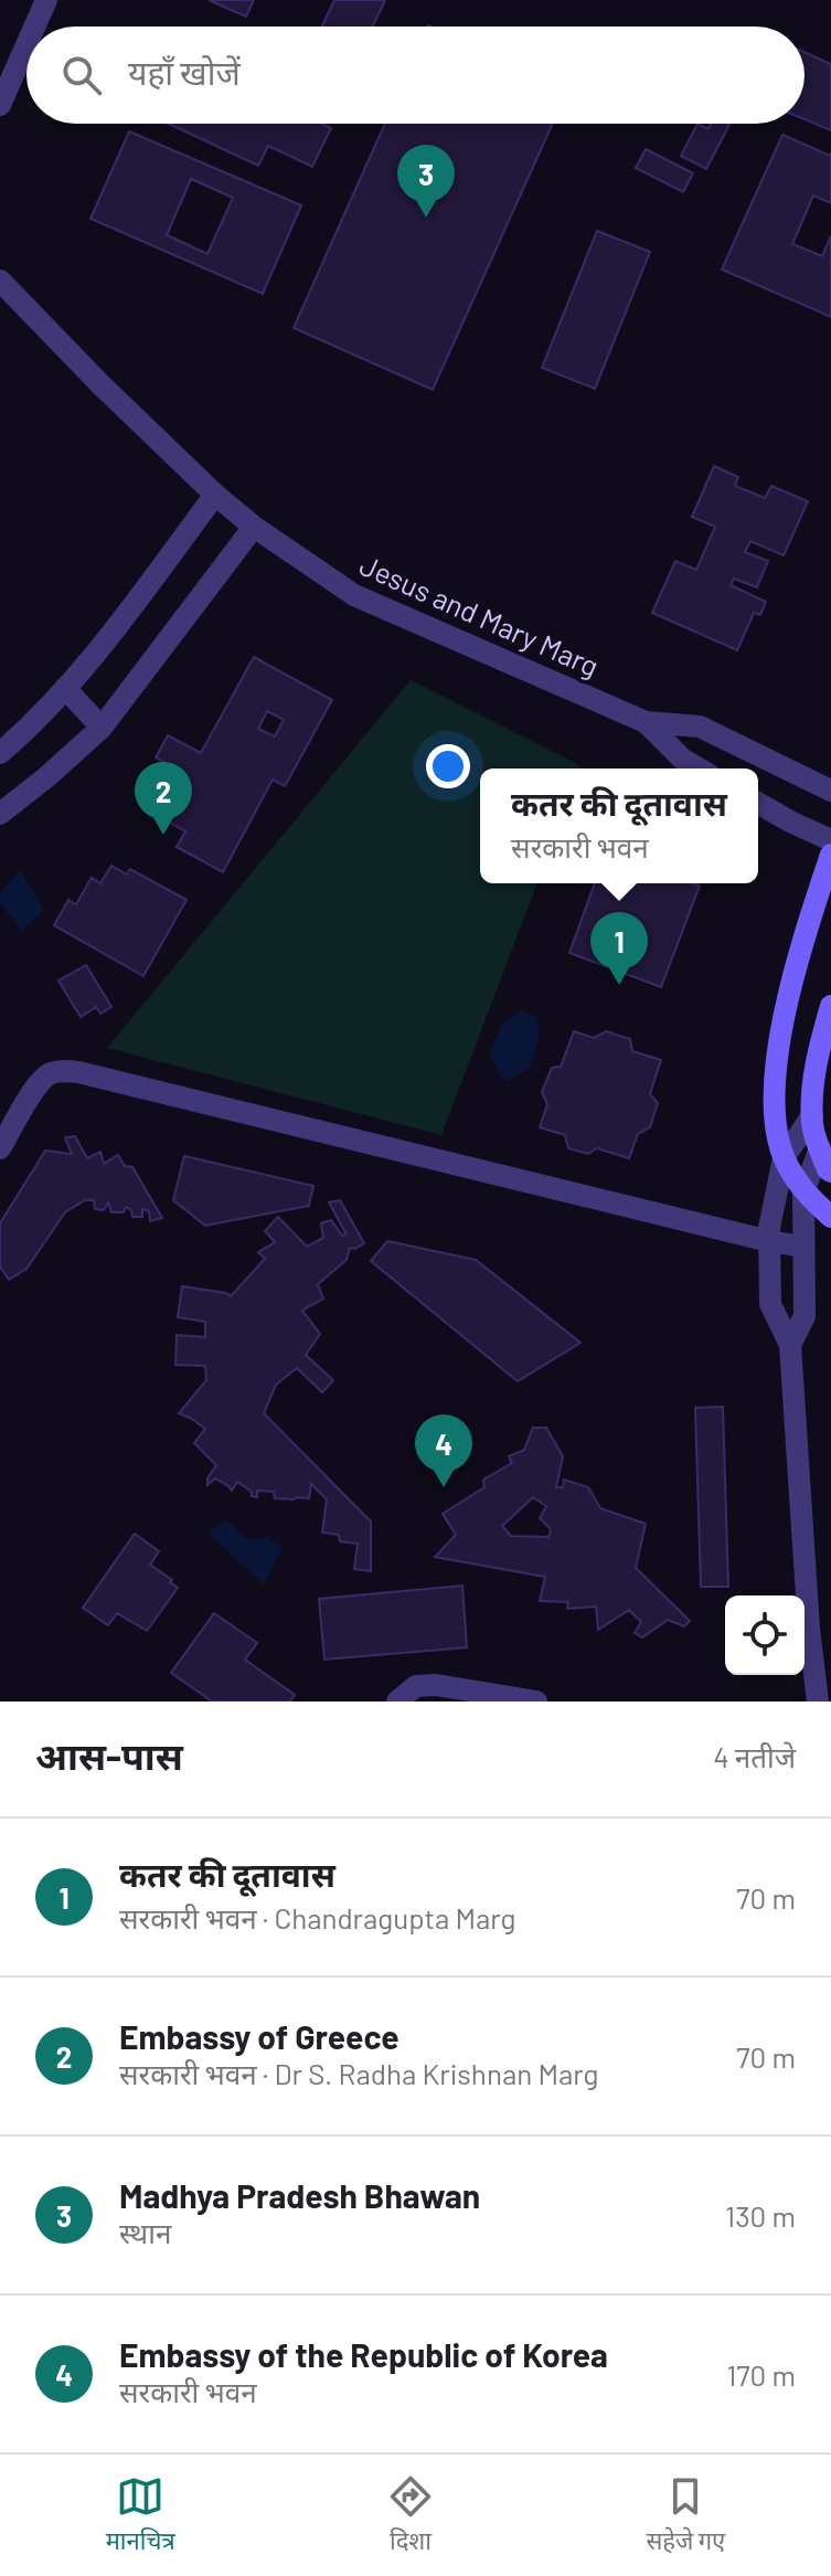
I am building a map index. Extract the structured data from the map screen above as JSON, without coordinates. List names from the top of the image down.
{
  "streets": {
    "street": ["Jesus and Mary Marg"]
  },
  "page": {
    "search": "यहाँ खोजें",
    "pins": [
      "3",
      "2",
      "1",
      "4"
    ],
    "popup": ["कतर की दूतावास", "सरकारी भवन"],
    "heading": ["आस-पास", "4 नतीजे"],
    "list": [
      {
        "mark": "1",
        "name": "कतर की दूतावास",
        "note": "सरकारी भवन · Chandragupta Marg",
        "value": "70 m"
      },
      {
        "mark": "2",
        "name": "Embassy of Greece",
        "note": "सरकारी भवन · Dr S. Radha Krishnan Marg",
        "value": "70 m"
      },
      {
        "mark": "3",
        "name": "Madhya Pradesh Bhawan",
        "note": "स्थान",
        "value": "130 m"
      },
      {
        "mark": "4",
        "name": "Embassy of the Republic of Korea",
        "note": "सरकारी भवन",
        "value": "170 m"
      }
    ],
    "nav": ["मानचित्र", "दिशा", "सहेजे गए"]
  }
}
